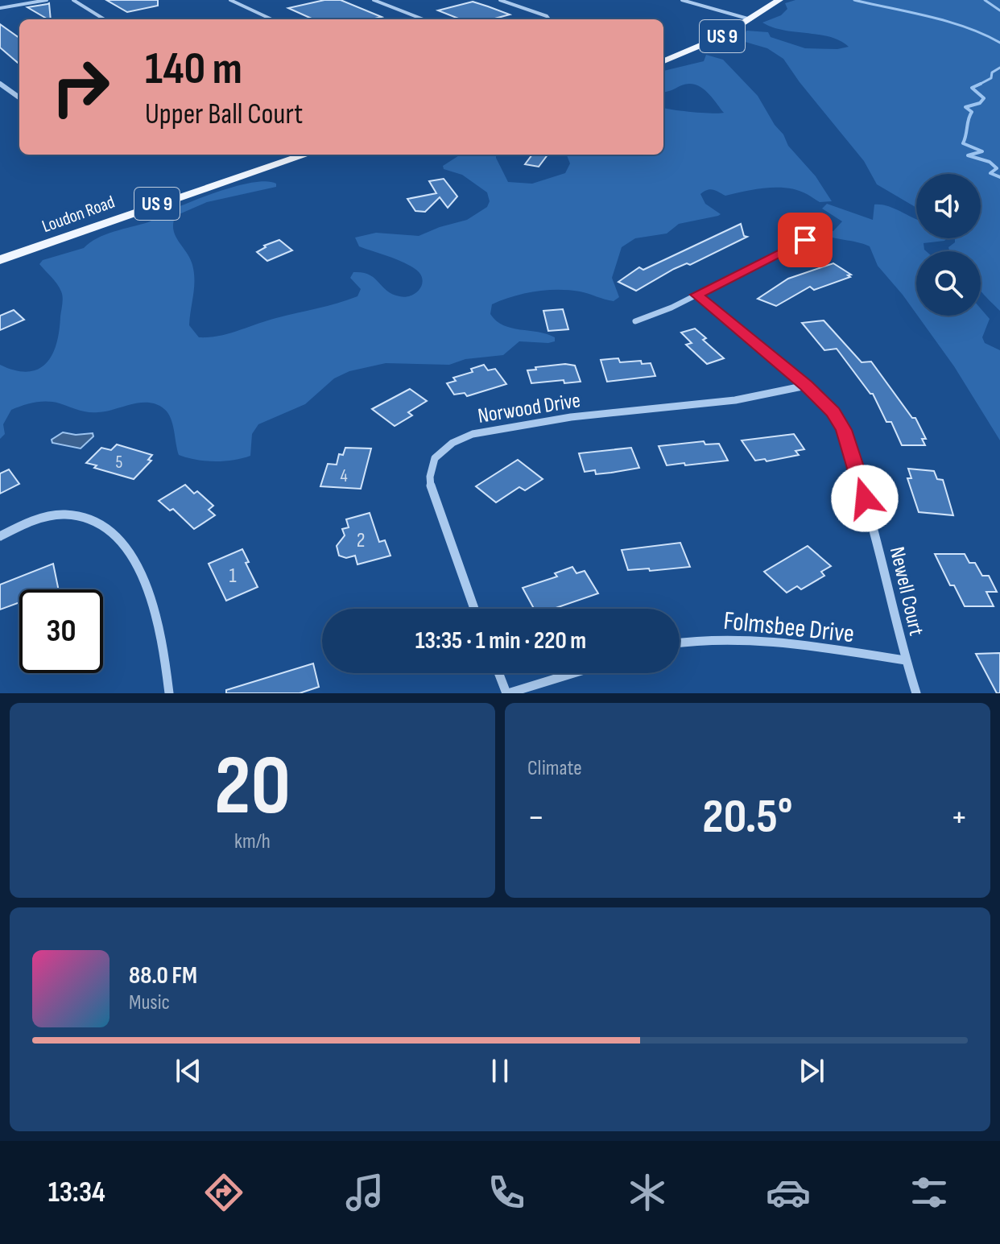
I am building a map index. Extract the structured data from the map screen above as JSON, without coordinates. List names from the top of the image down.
{
  "streets": {
    "main road": ["US 9", "Loudon Road"],
    "street": ["Norwood Drive", "Newell Court", "Folmsbee Drive"]
  },
  "crossings": [
    ["Norwood Drive", "Newell Court"],
    ["Newell Court", "Folmsbee Drive"]
  ],
  "house_numbers": [
    "5",
    "4",
    "2",
    "1"
  ],
  "page": {
    "turn": ["140 m", "Upper Ball Court"],
    "limit": "30",
    "trip": "13:35 · 1 min · 220 m",
    "tile": [
      ["20", "km/h"],
      "Climate"
    ],
    "heat": ["−", "20.5°", "+"],
    "song": ["88.0 FM", "Music"],
    "tabs": "13:34"
  }
}
